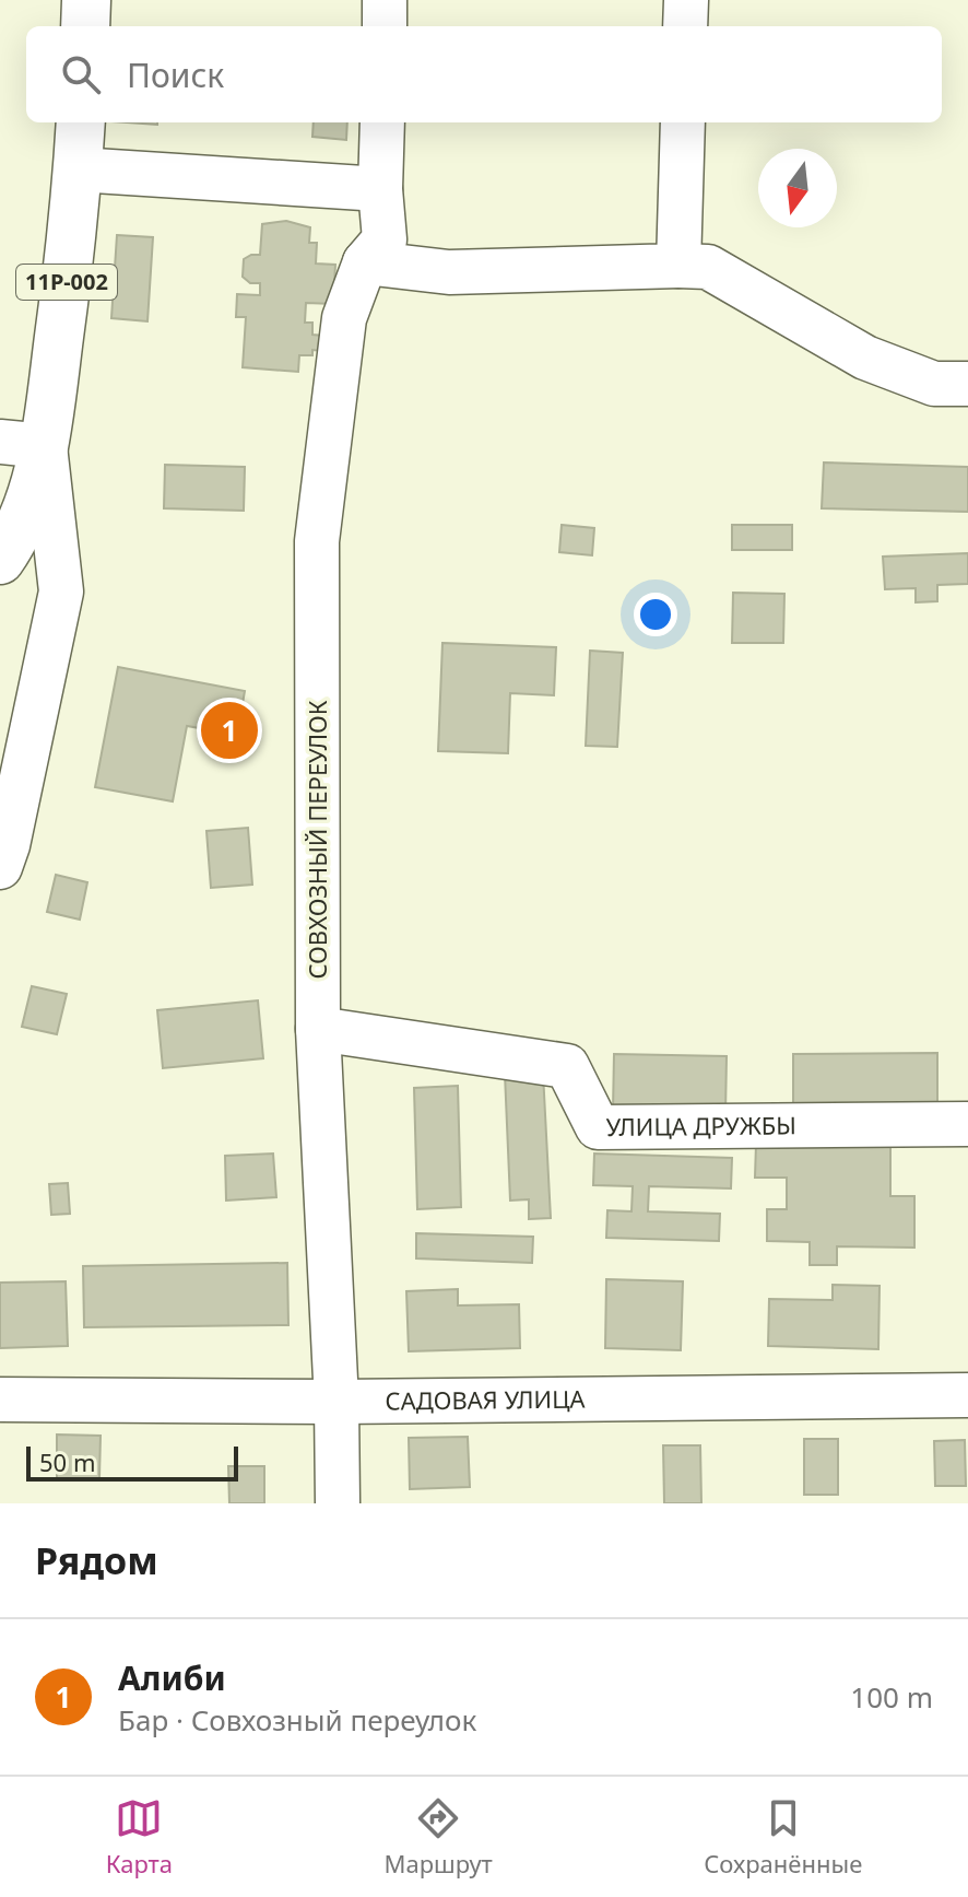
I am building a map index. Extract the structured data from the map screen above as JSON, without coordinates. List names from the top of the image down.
{
  "streets": {
    "main road": ["11Р-002"],
    "street": ["СОВХОЗНЫЙ ПЕРЕУЛОК", "УЛИЦА ДРУЖБЫ", "САДОВАЯ УЛИЦА"]
  },
  "crossings": [
    ["СОВХОЗНЫЙ ПЕРЕУЛОК", "УЛИЦА ДРУЖБЫ"],
    ["СОВХОЗНЫЙ ПЕРЕУЛОК", "САДОВАЯ УЛИЦА"]
  ],
  "scale_bar": "50 m",
  "north": "bottom",
  "page": {
    "search": "Поиск",
    "pins": "1",
    "scale": "50 m",
    "heading": "Рядом",
    "list": [
      {
        "mark": "1",
        "name": "Алиби",
        "note": "Бар · Совхозный переулок",
        "value": "100 m"
      }
    ],
    "nav": ["Карта", "Маршрут", "Сохранённые"]
  }
}
